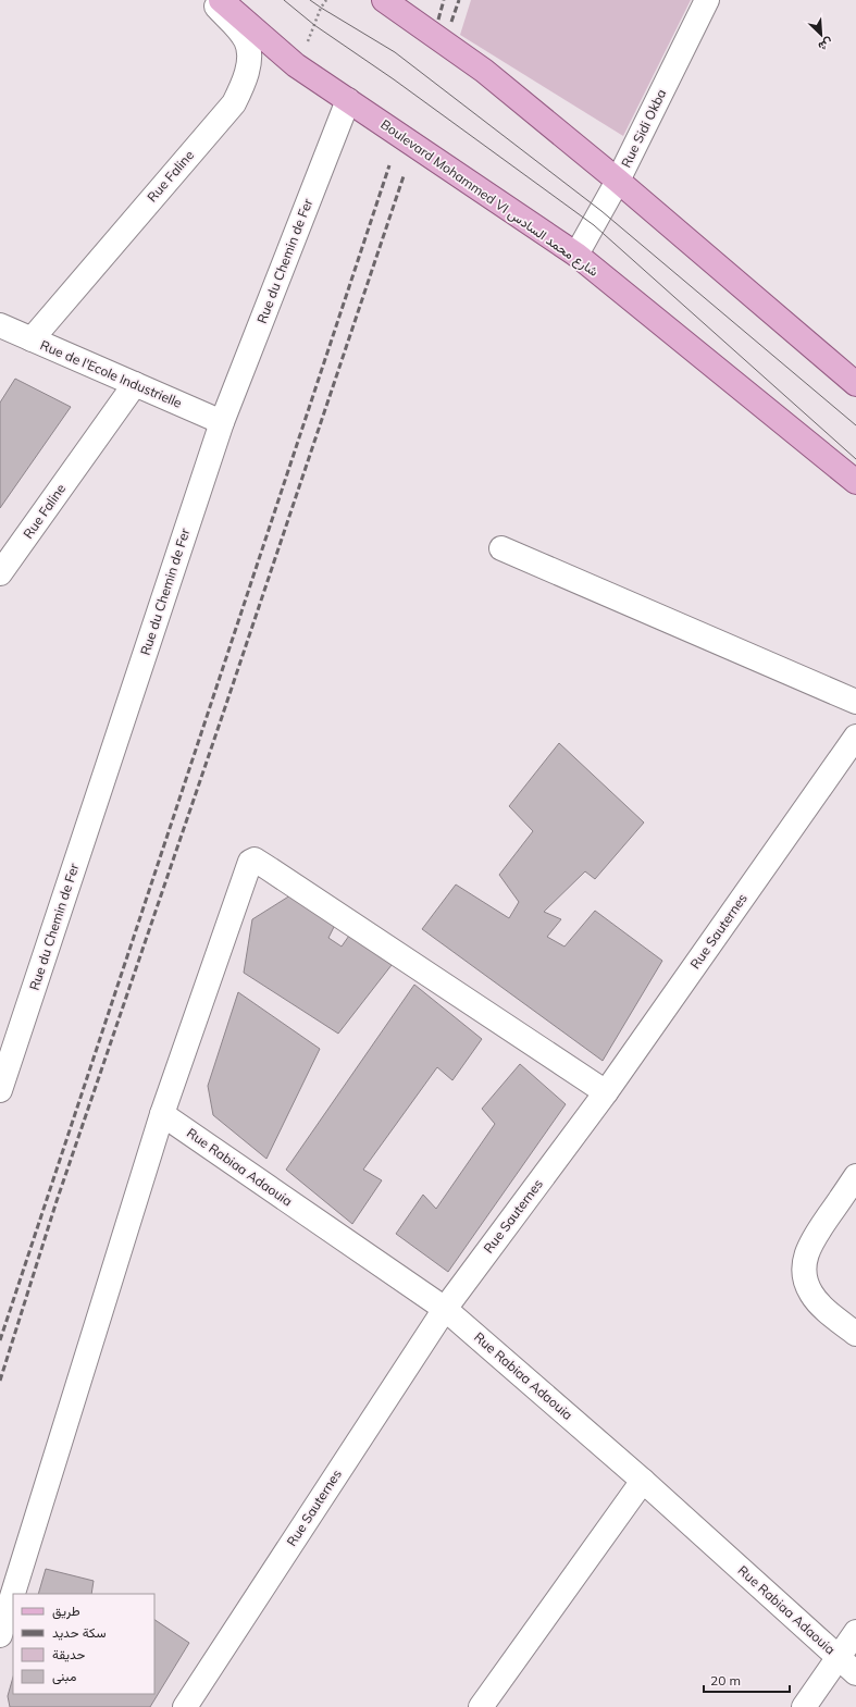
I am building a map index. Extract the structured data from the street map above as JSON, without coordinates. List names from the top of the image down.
{
  "streets": {
    "main road": ["Boulevard Mohammed VI شارع محمد السادس"],
    "street": [
      "Rue Sidi Okba",
      "Rue Faline",
      "Rue du Chemin de Fer",
      "Rue de l'Ecole Industrielle",
      "Rue Sauternes",
      "Rue Rabiaa Adaouia"
    ]
  },
  "crossings": [
    ["Rue Sidi Okba", "Boulevard Mohammed VI شارع محمد السادس"],
    ["Rue Faline", "Rue de l'Ecole Industrielle"],
    ["Boulevard Mohammed VI شارع محمد السادس", "Rue du Chemin de Fer"],
    ["Rue du Chemin de Fer", "Rue de l'Ecole Industrielle"],
    ["Rue Sauternes", "Rue Rabiaa Adaouia"]
  ],
  "legend": [
    "طريق",
    "سكة حديد",
    "حديقة",
    "مبنى"
  ],
  "scale_bar": "20 m",
  "north": "bottom right"
}
